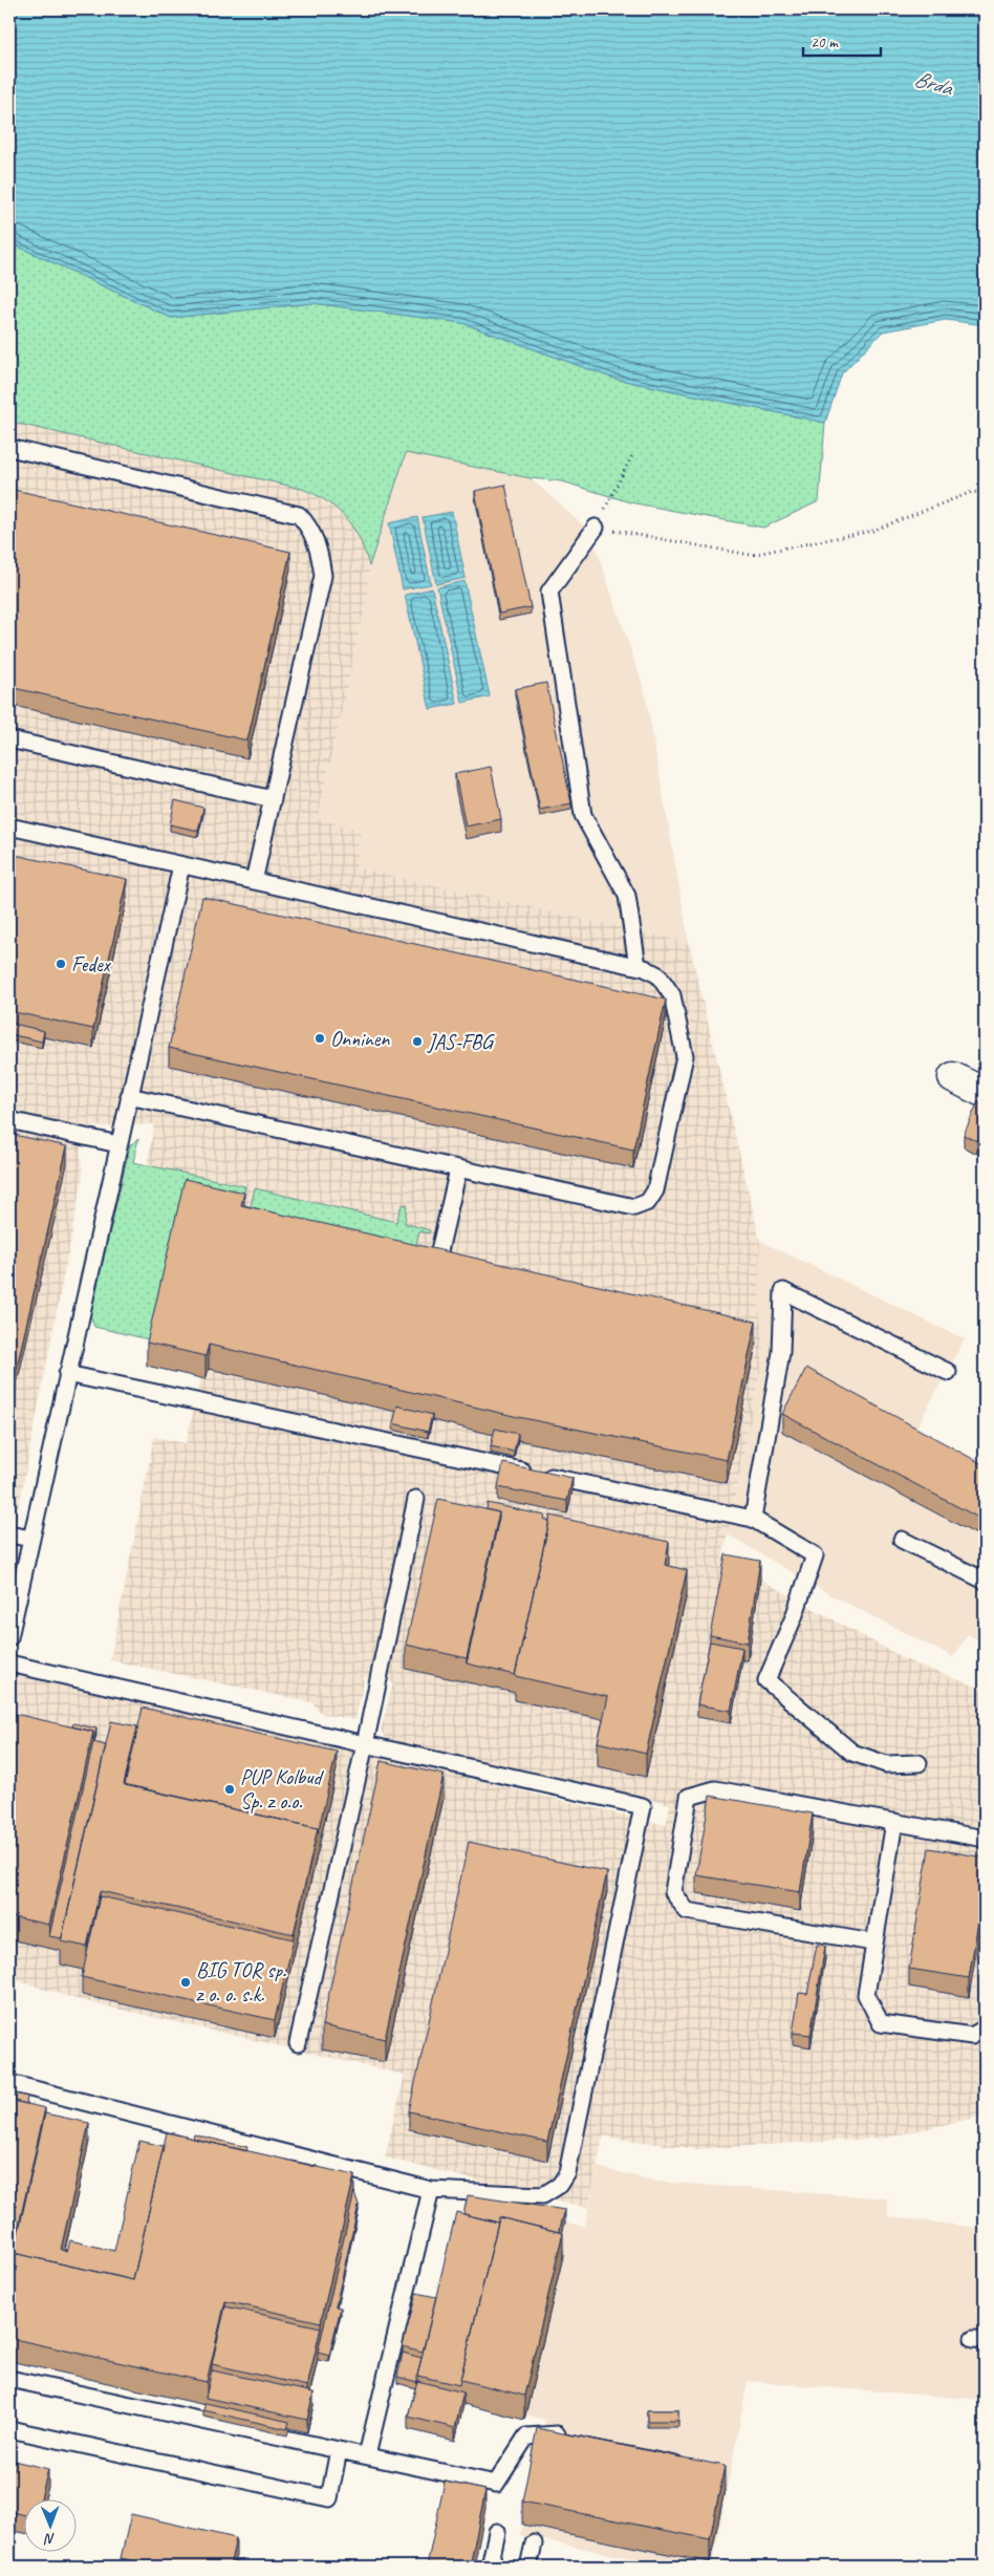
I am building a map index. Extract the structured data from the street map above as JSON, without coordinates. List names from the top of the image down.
{
  "water": ["Brda"],
  "places": [
    "Fedex",
    "Onninen",
    "JAS-FBG",
    "PUP Kolbud Sp. z o.o.",
    "BIG TOR sp. z o. o. s.k."
  ],
  "scale_bar": "20 m",
  "north": "bottom"
}
